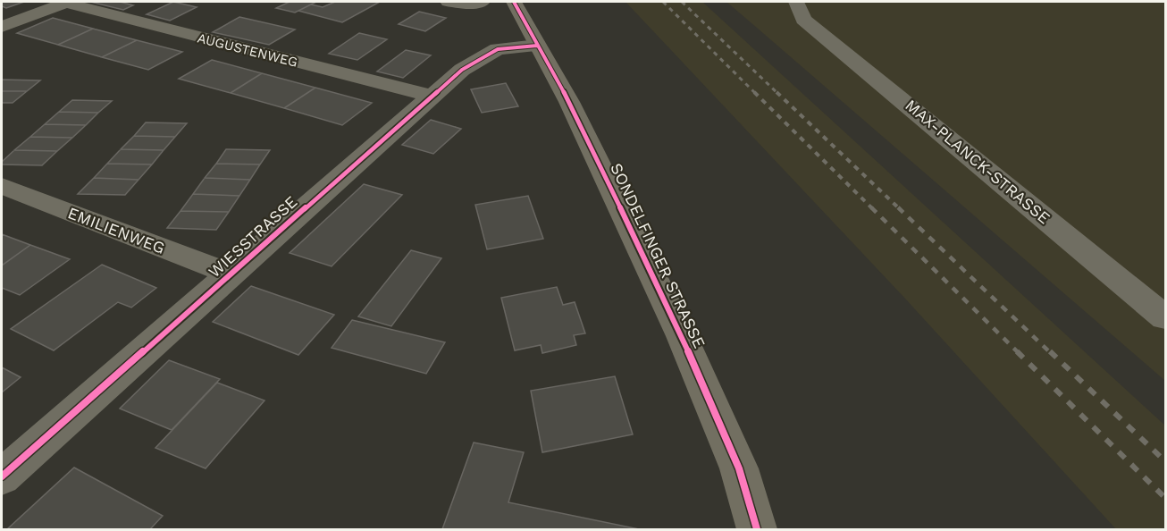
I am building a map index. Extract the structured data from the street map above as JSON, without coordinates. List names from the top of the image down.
{
  "streets": {
    "main road": ["SONDELFINGER STRASSE"],
    "street": [
      "AUGUSTENWEG",
      "MAX-PLANCK-STRASSE",
      "EMILIENWEG",
      "WIESSTRASSE"
    ]
  },
  "crossings": [
    ["AUGUSTENWEG", "WIESSTRASSE"],
    ["EMILIENWEG", "WIESSTRASSE"],
    ["WIESSTRASSE", "SONDELFINGER STRASSE"]
  ]
}
